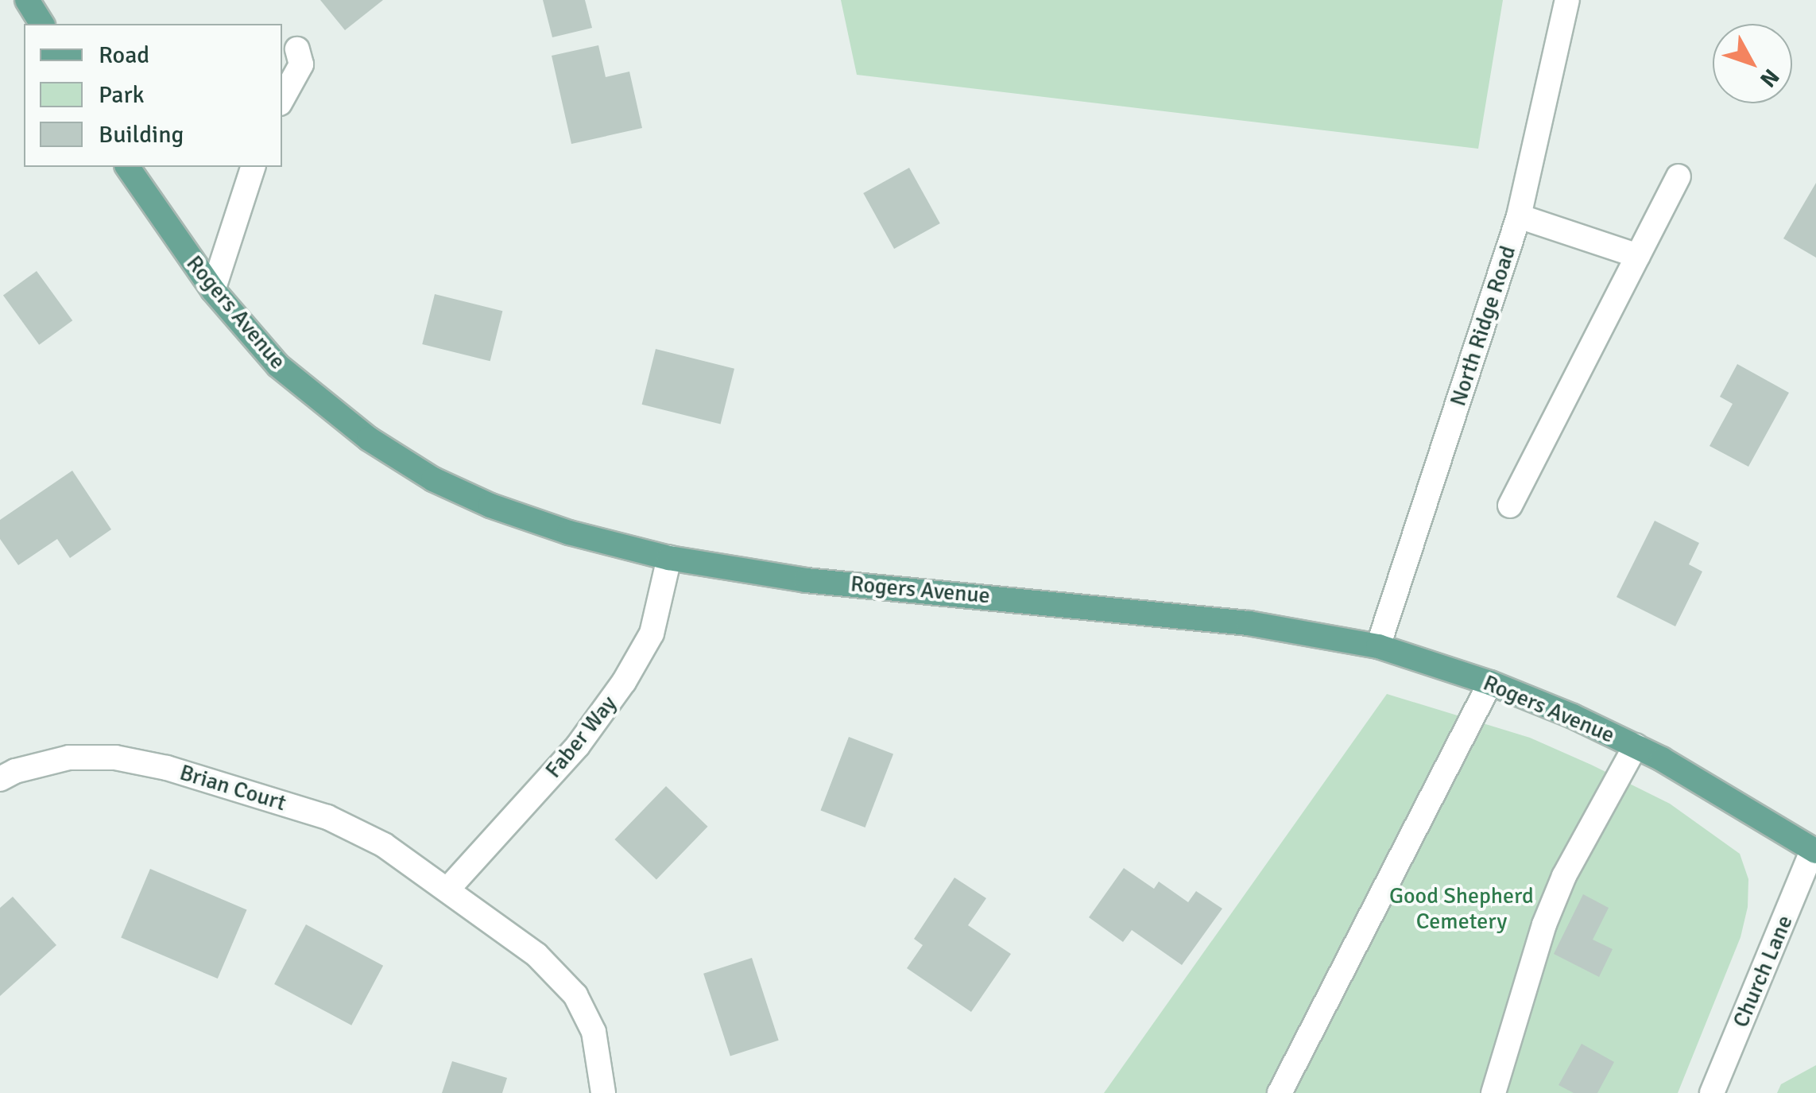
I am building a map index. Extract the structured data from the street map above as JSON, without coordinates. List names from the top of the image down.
{
  "streets": {
    "main road": ["Rogers Avenue"],
    "street": [
      "North Ridge Road",
      "Faber Way",
      "Brian Court",
      "Church Lane"
    ]
  },
  "crossings": [
    ["Rogers Avenue", "North Ridge Road"],
    ["Rogers Avenue", "Faber Way"],
    ["Rogers Avenue", "Church Lane"],
    ["Faber Way", "Brian Court"]
  ],
  "parks": ["Good Shepherd Cemetery"],
  "legend": ["Road", "Park", "Building"],
  "north": "bottom right"
}
